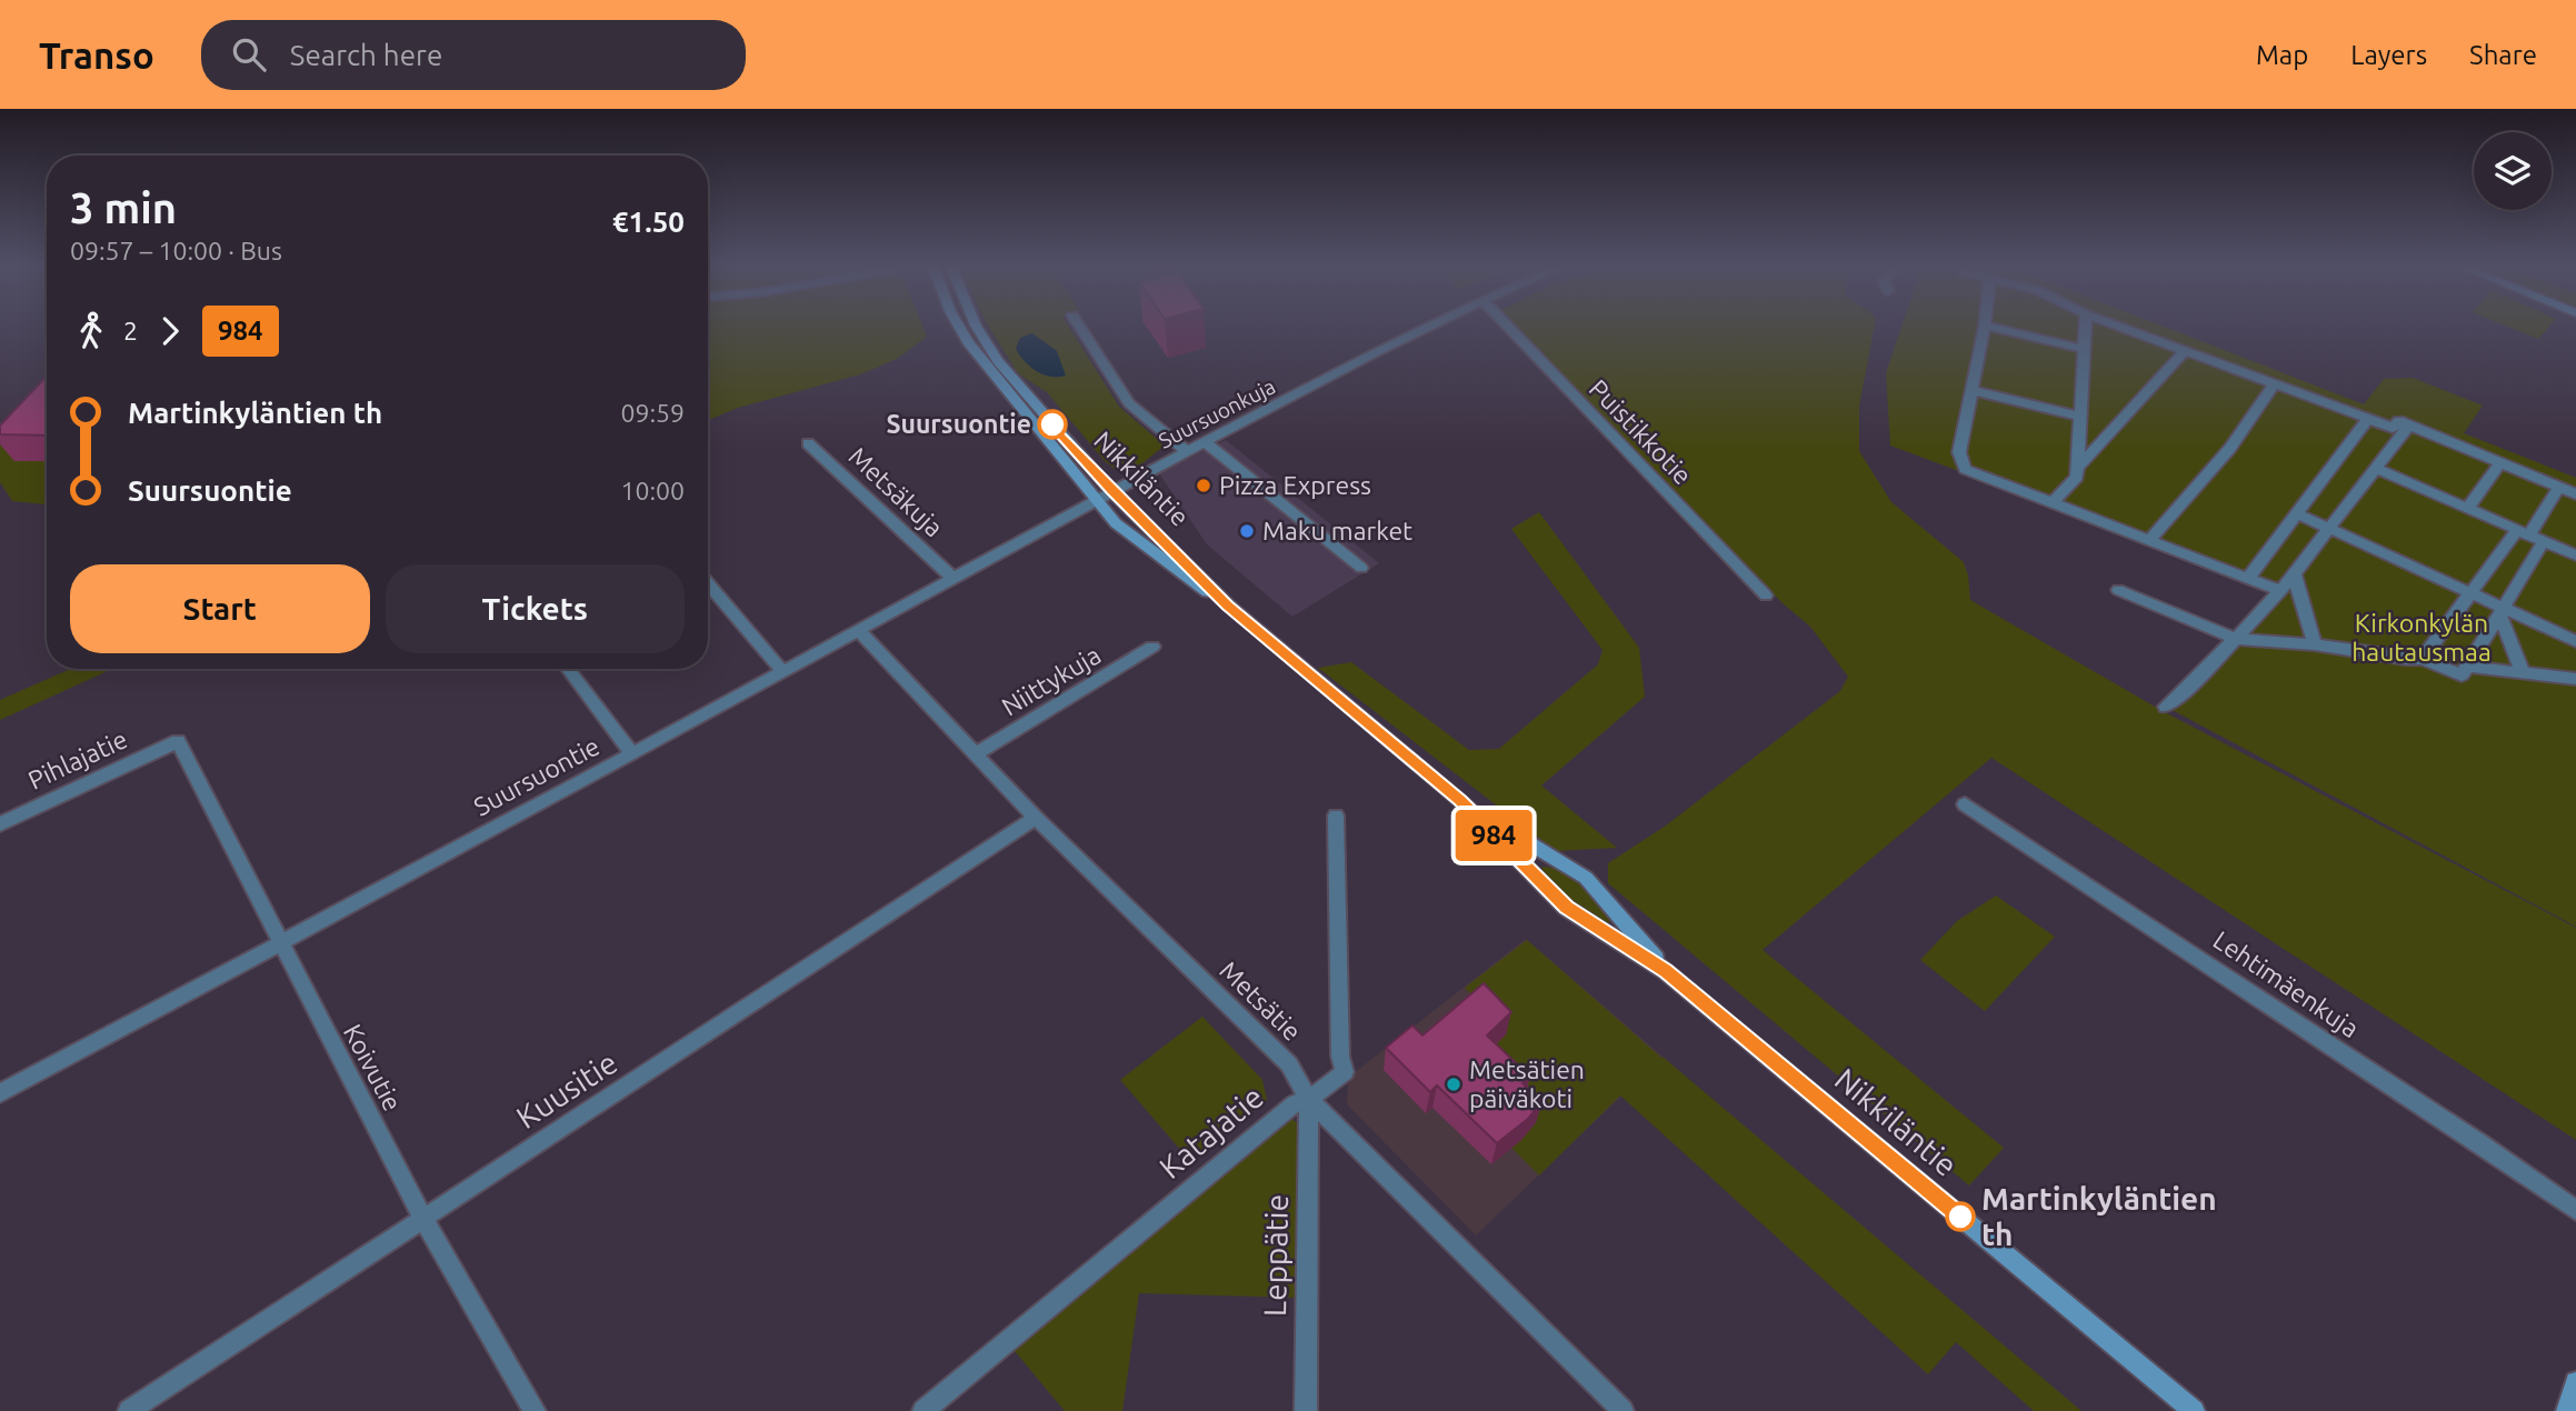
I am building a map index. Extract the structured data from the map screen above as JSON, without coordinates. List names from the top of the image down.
{
  "streets": {
    "street": [
      "Suursuonkuja",
      "Puistikkotie",
      "Nikkiläntie",
      "Metsäkuja",
      "Niittykuja",
      "Pihlajatie",
      "Suursuontie",
      "Lehtimäenkuja",
      "Metsätie",
      "Koivutie",
      "Kuusitie",
      "Katajatie",
      "Leppätie"
    ]
  },
  "crossings": [
    ["Suursuonkuja", "Nikkiläntie"],
    ["Suursuonkuja", "Suursuontie"],
    ["Nikkiläntie", "Suursuontie"],
    ["Metsäkuja", "Suursuontie"],
    ["Niittykuja", "Metsätie"],
    ["Pihlajatie", "Koivutie"],
    ["Suursuontie", "Metsätie"],
    ["Suursuontie", "Koivutie"],
    ["Metsätie", "Kuusitie"],
    ["Metsätie", "Katajatie"],
    ["Metsätie", "Leppätie"],
    ["Koivutie", "Kuusitie"],
    ["Katajatie", "Leppätie"]
  ],
  "parks": ["Kirkonkylän hautausmaa"],
  "places": [
    "Suursuontie",
    "Pizza Express",
    "Maku market",
    "Metsätien päiväkoti",
    "Martinkyläntien th"
  ],
  "lines": ["bus line 984"],
  "page": {
    "header": "Transo",
    "search": "Search here",
    "nav": ["Map", "Layers", "Share"],
    "on_map": "984",
    "heading": ["3 min", "09:57 – 10:00 · Bus", "€1.50"],
    "legs": ["2", "984"],
    "list": [
      {
        "name": "Martinkyläntien th",
        "value": "09:59"
      },
      {
        "name": "Suursuontie",
        "value": "10:00"
      }
    ],
    "buttons": ["Start", "Tickets"]
  }
}
